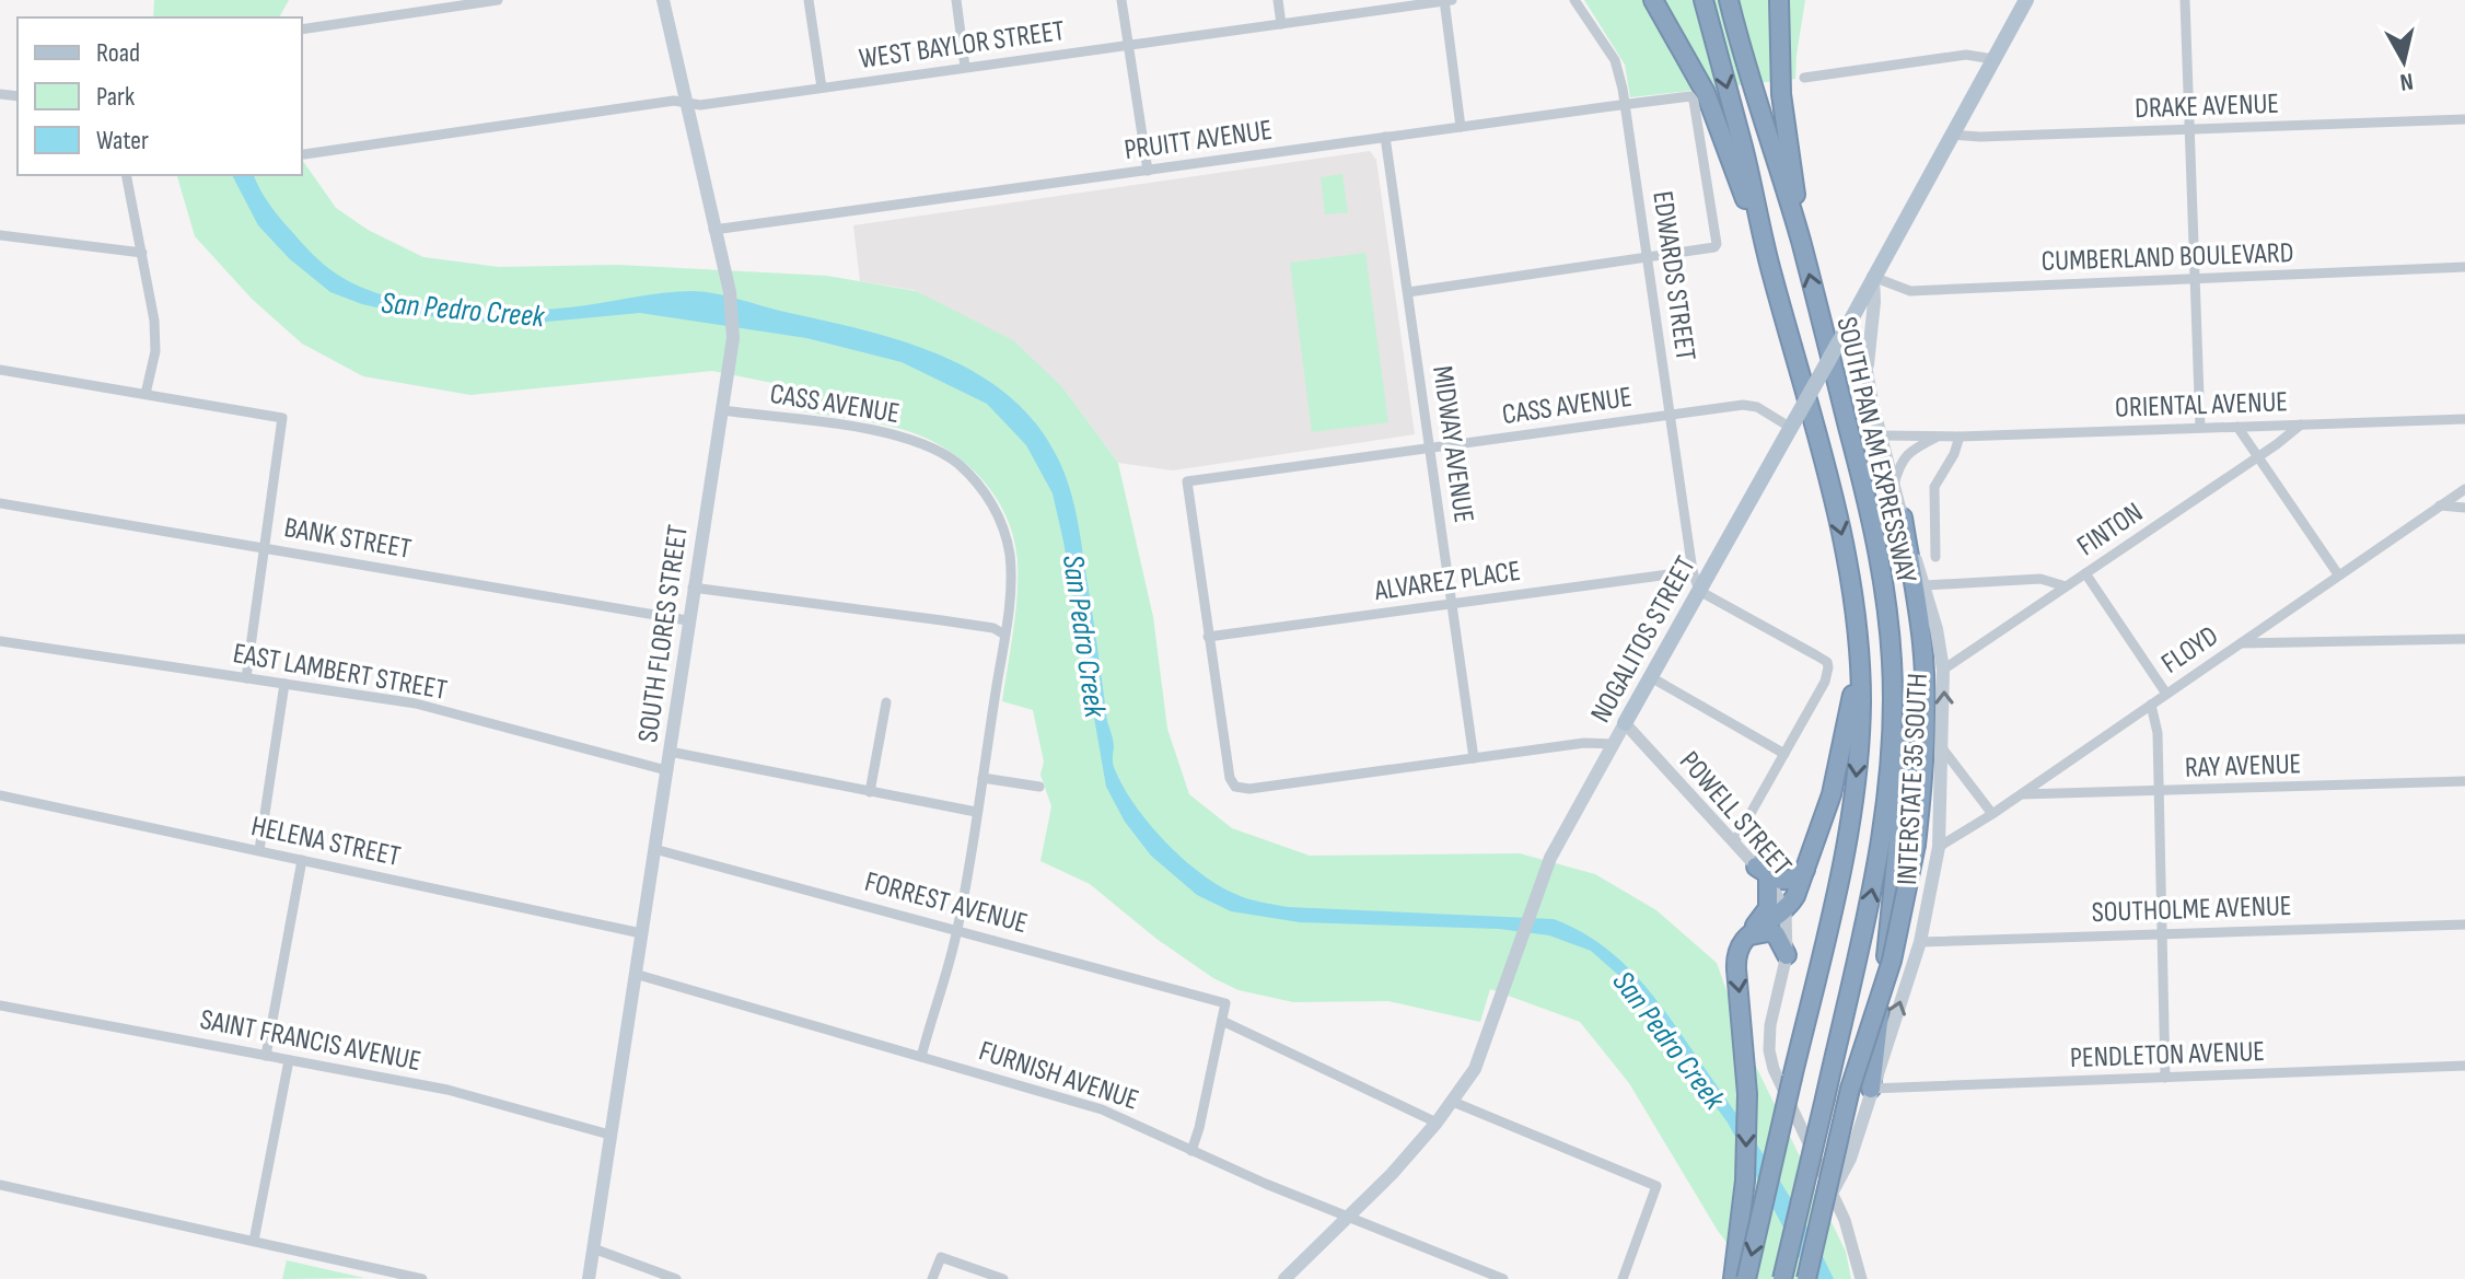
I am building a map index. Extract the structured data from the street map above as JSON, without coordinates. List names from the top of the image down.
{
  "streets": {
    "highway": ["SOUTH PAN AM EXPRESSWAY"],
    "main road": ["SOUTH FLORES STREET", "NOGALITOS STREET", "INTERSTATE 35 SOUTH"],
    "street": [
      "WEST BAYLOR STREET",
      "DRAKE AVENUE",
      "PRUITT AVENUE",
      "CUMBERLAND BOULEVARD",
      "EDWARDS STREET",
      "CASS AVENUE",
      "ORIENTAL AVENUE",
      "MIDWAY AVENUE",
      "FINTON",
      "BANK STREET",
      "ALVAREZ PLACE",
      "FLOYD",
      "EAST LAMBERT STREET",
      "RAY AVENUE",
      "POWELL STREET",
      "HELENA STREET",
      "FORREST AVENUE",
      "SOUTHOLME AVENUE",
      "SAINT FRANCIS AVENUE",
      "PENDLETON AVENUE",
      "FURNISH AVENUE"
    ]
  },
  "crossings": [
    ["WEST BAYLOR STREET", "SOUTH FLORES STREET"],
    ["DRAKE AVENUE", "NOGALITOS STREET"],
    ["PRUITT AVENUE", "EDWARDS STREET"],
    ["PRUITT AVENUE", "MIDWAY AVENUE"],
    ["PRUITT AVENUE", "SOUTH FLORES STREET"],
    ["CUMBERLAND BOULEVARD", "NOGALITOS STREET"],
    ["CUMBERLAND BOULEVARD", "INTERSTATE 35 SOUTH"],
    ["EDWARDS STREET", "CASS AVENUE"],
    ["EDWARDS STREET", "ALVAREZ PLACE"],
    ["EDWARDS STREET", "NOGALITOS STREET"],
    ["CASS AVENUE", "MIDWAY AVENUE"],
    ["CASS AVENUE", "ALVAREZ PLACE"],
    ["CASS AVENUE", "SOUTH FLORES STREET"],
    ["CASS AVENUE", "NOGALITOS STREET"],
    ["CASS AVENUE", "FORREST AVENUE"],
    ["CASS AVENUE", "FURNISH AVENUE"],
    ["ORIENTAL AVENUE", "FINTON"],
    ["ORIENTAL AVENUE", "INTERSTATE 35 SOUTH"],
    ["MIDWAY AVENUE", "ALVAREZ PLACE"],
    ["FINTON", "INTERSTATE 35 SOUTH"],
    ["BANK STREET", "SOUTH FLORES STREET"],
    ["SOUTH FLORES STREET", "EAST LAMBERT STREET"],
    ["SOUTH FLORES STREET", "HELENA STREET"],
    ["SOUTH FLORES STREET", "FORREST AVENUE"],
    ["SOUTH FLORES STREET", "SAINT FRANCIS AVENUE"],
    ["SOUTH FLORES STREET", "FURNISH AVENUE"],
    ["NOGALITOS STREET", "INTERSTATE 35 SOUTH"],
    ["NOGALITOS STREET", "POWELL STREET"],
    ["NOGALITOS STREET", "FURNISH AVENUE"],
    ["FLOYD", "RAY AVENUE"],
    ["FLOYD", "INTERSTATE 35 SOUTH"],
    ["INTERSTATE 35 SOUTH", "POWELL STREET"],
    ["INTERSTATE 35 SOUTH", "SOUTHOLME AVENUE"],
    ["INTERSTATE 35 SOUTH", "PENDLETON AVENUE"]
  ],
  "water": ["San Pedro Creek"],
  "legend": ["Road", "Park", "Water"],
  "north": "bottom"
}
